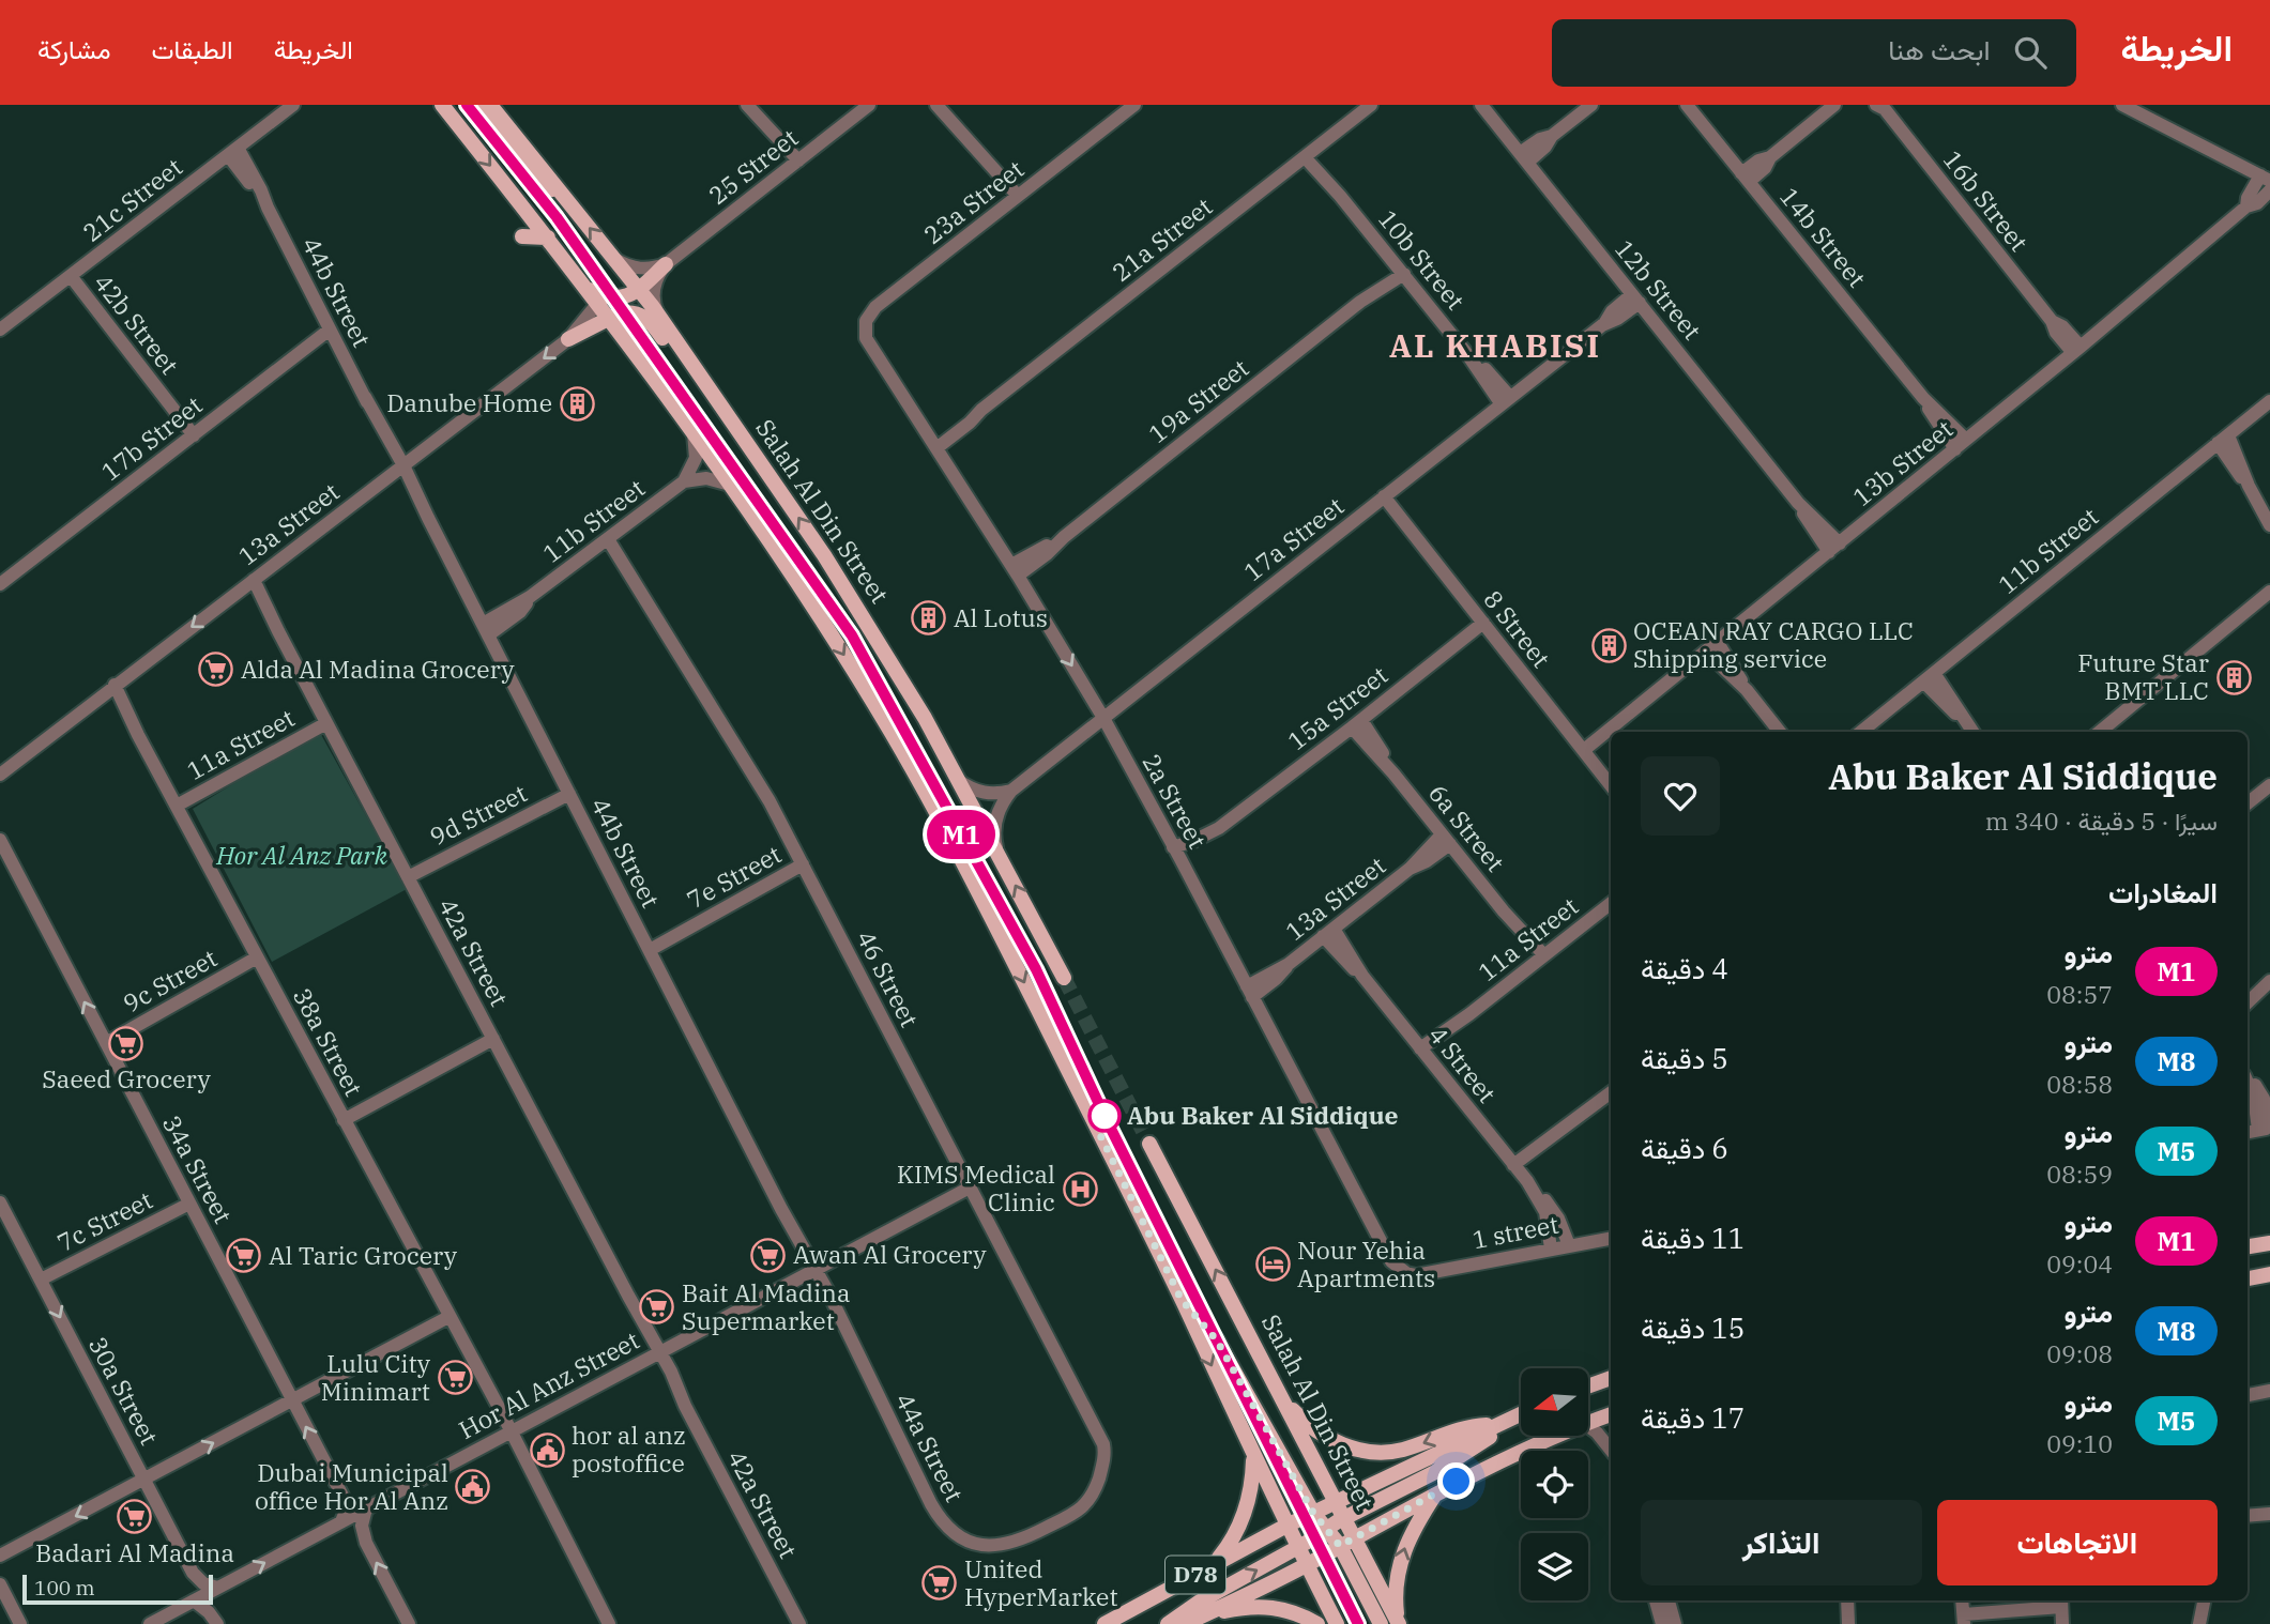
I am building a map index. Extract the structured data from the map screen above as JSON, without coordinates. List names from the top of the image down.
{
  "streets": {
    "main road": ["Salah Al Din Street", "D78"],
    "street": [
      "25 Street",
      "21c Street",
      "16b Street",
      "23a Street",
      "14b Street",
      "21a Street",
      "10b Street",
      "12b Street",
      "44b Street",
      "42b Street",
      "19a Street",
      "17b Street",
      "13b Street",
      "11b Street",
      "13a Street",
      "17a Street",
      "8 Street",
      "15a Street",
      "11a Street",
      "2a Street",
      "9d Street",
      "6a Street",
      "7e Street",
      "42a Street",
      "46 Street",
      "9c Street",
      "38a Street",
      "4 Street",
      "34a Street",
      "7c Street",
      "1 street",
      "Hor Al Anz Street",
      "30a Street",
      "44a Street"
    ]
  },
  "crossings": [
    ["21c Street", "44b Street"],
    ["21c Street", "42b Street"],
    ["16b Street", "13b Street"],
    ["23a Street", "2a Street"],
    ["14b Street", "13b Street"],
    ["21a Street", "10b Street"],
    ["21a Street", "2a Street"],
    ["10b Street", "19a Street"],
    ["10b Street", "17a Street"],
    ["12b Street", "13b Street"],
    ["12b Street", "17a Street"],
    ["44b Street", "17b Street"],
    ["44b Street", "11b Street"],
    ["44b Street", "13a Street"],
    ["44b Street", "9d Street"],
    ["44b Street", "7e Street"],
    ["44b Street", "Hor Al Anz Street"],
    ["44b Street", "44a Street"],
    ["42b Street", "17b Street"],
    ["19a Street", "2a Street"],
    ["13b Street", "8 Street"],
    ["Salah Al Din Street", "17a Street"],
    ["Salah Al Din Street", "D78"],
    ["11b Street", "46 Street"],
    ["13a Street", "2a Street"],
    ["13a Street", "6a Street"],
    ["13a Street", "42a Street"],
    ["13a Street", "38a Street"],
    ["13a Street", "4 Street"],
    ["17a Street", "8 Street"],
    ["17a Street", "2a Street"],
    ["8 Street", "15a Street"],
    ["15a Street", "2a Street"],
    ["15a Street", "6a Street"],
    ["11a Street", "6a Street"],
    ["11a Street", "42a Street"],
    ["11a Street", "38a Street"],
    ["11a Street", "4 Street"],
    ["2a Street", "1 street"],
    ["9d Street", "42a Street"],
    ["7e Street", "46 Street"],
    ["42a Street", "Hor Al Anz Street"],
    ["46 Street", "Hor Al Anz Street"],
    ["46 Street", "44a Street"],
    ["9c Street", "38a Street"],
    ["9c Street", "34a Street"],
    ["38a Street", "Hor Al Anz Street"],
    ["4 Street", "1 street"],
    ["34a Street", "7c Street"],
    ["34a Street", "Hor Al Anz Street"],
    ["7c Street", "30a Street"],
    ["Hor Al Anz Street", "30a Street"],
    ["Hor Al Anz Street", "44a Street"]
  ],
  "one_way": ["13a Street", "34a Street", "30a Street"],
  "districts": ["AL KHABISI"],
  "parks": ["Hor Al Anz Park"],
  "places": {
    "building": [
      "Danube Home",
      "Al Lotus",
      "OCEAN RAY CARGO LLC Shipping service",
      "Future Star BMT LLC"
    ],
    "supermarket": [
      "Alda Al Madina Grocery",
      "Saeed Grocery",
      "Awan Al Grocery",
      "Al Taric Grocery",
      "Bait Al Madina Supermarket",
      "Lulu City Minimart",
      "Badari Al Madina",
      "United HyperMarket"
    ],
    "other": ["Abu Baker Al Siddique"],
    "hospital": ["KIMS Medical Clinic"],
    "hotel": ["Nour Yehia Apartments"],
    "public building": ["hor al anz postoffice", "Dubai Municipal office Hor Al Anz"]
  },
  "lines": ["metro line M1"],
  "scale_bar": "100 m",
  "north": "left",
  "page": {
    "header": "الخريطة",
    "search": "ابحث هنا",
    "nav": ["الخريطة", "الطبقات", "مشاركة"],
    "on_map": "M1",
    "heading": [
      ["Abu Baker Al Siddique", "سيرًا · 5 دقيقة · 340 m"],
      "المغادرات"
    ],
    "list": [
      {
        "mark": "M1",
        "name": "مترو",
        "note": "08:57",
        "value": "4 دقيقة"
      },
      {
        "mark": "M8",
        "name": "مترو",
        "note": "08:58",
        "value": "5 دقيقة"
      },
      {
        "mark": "M5",
        "name": "مترو",
        "note": "08:59",
        "value": "6 دقيقة"
      },
      {
        "mark": "M1",
        "name": "مترو",
        "note": "09:04",
        "value": "11 دقيقة"
      },
      {
        "mark": "M8",
        "name": "مترو",
        "note": "09:08",
        "value": "15 دقيقة"
      },
      {
        "mark": "M5",
        "name": "مترو",
        "note": "09:10",
        "value": "17 دقيقة"
      }
    ],
    "buttons": ["الاتجاهات", "التذاكر"],
    "scale": "100 m"
  }
}
